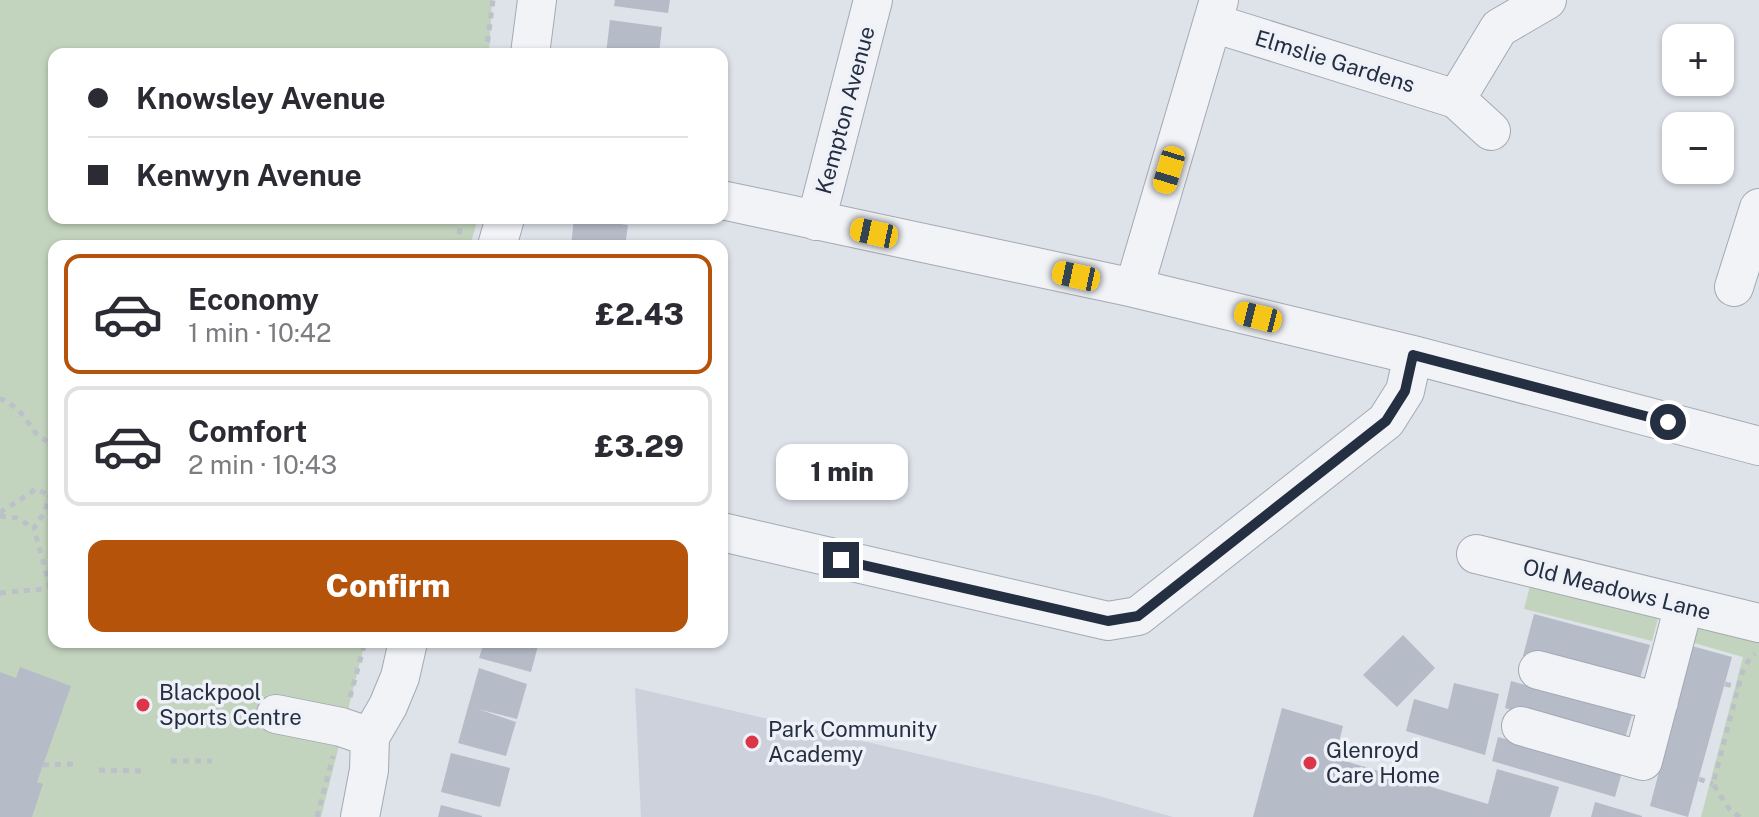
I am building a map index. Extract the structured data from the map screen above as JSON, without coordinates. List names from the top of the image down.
{
  "streets": {
    "street": ["Elmslie Gardens", "Kempton Avenue", "Old Meadows Lane"]
  },
  "places": ["Blackpool Sports Centre", "Park Community Academy", "Glenroyd Care Home"],
  "page": {
    "map_buttons": ["+", "−"],
    "banner": ["Knowsley Avenue", "Kenwyn Avenue"],
    "list": [
      {
        "name": "Economy",
        "note": "1 min · 10:42",
        "value": "£2.43"
      },
      {
        "name": "Comfort",
        "note": "2 min · 10:43",
        "value": "£3.29"
      }
    ],
    "bubble": "1 min",
    "buttons": "Confirm"
  }
}
